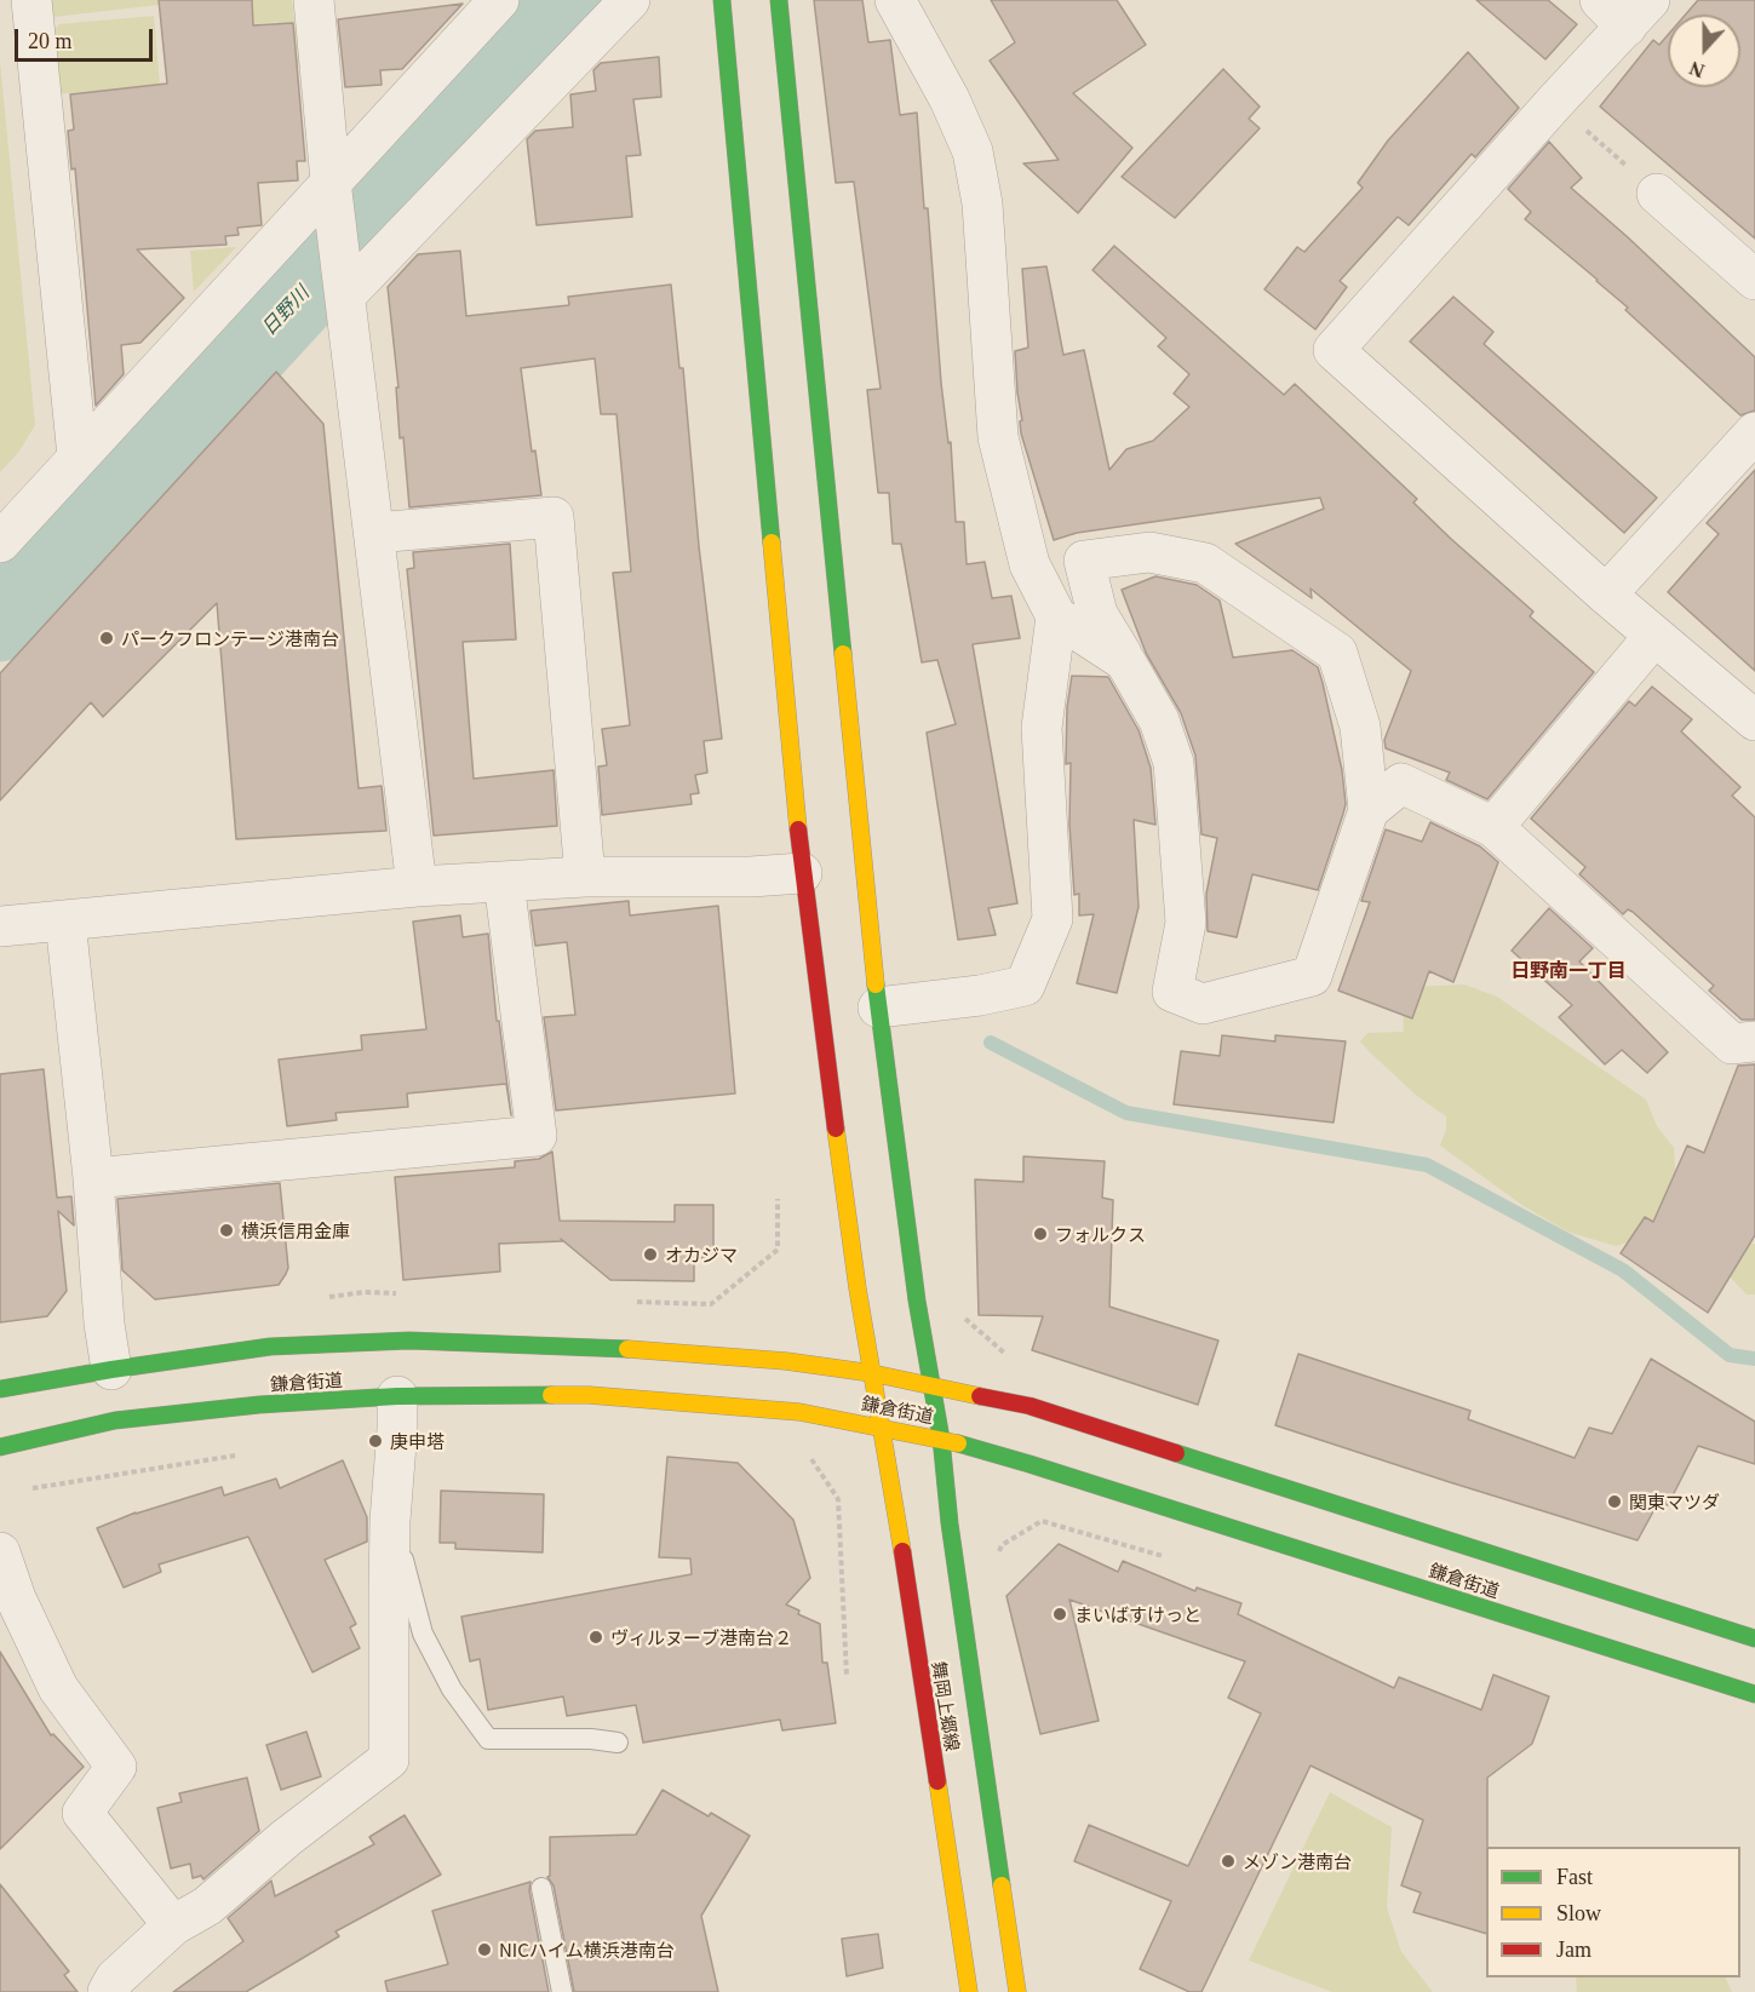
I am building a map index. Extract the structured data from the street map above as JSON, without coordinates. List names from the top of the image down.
{
  "streets": {
    "street": ["鎌倉街道", "舞岡上郷線"]
  },
  "crossings": [
    ["鎌倉街道", "舞岡上郷線"]
  ],
  "districts": ["日野南一丁目"],
  "water": ["日野川"],
  "places": [
    "パークフロンテージ港南台",
    "横浜信用金庫",
    "フォルクス",
    "オカジマ",
    "庚申塔",
    "関東マツダ",
    "まいばすけっと",
    "ヴィルヌーブ港南台２",
    "メゾン港南台",
    "NICハイム横浜港南台"
  ],
  "legend": ["Fast", "Slow", "Jam"],
  "scale_bar": "20 m",
  "north": "bottom"
}
